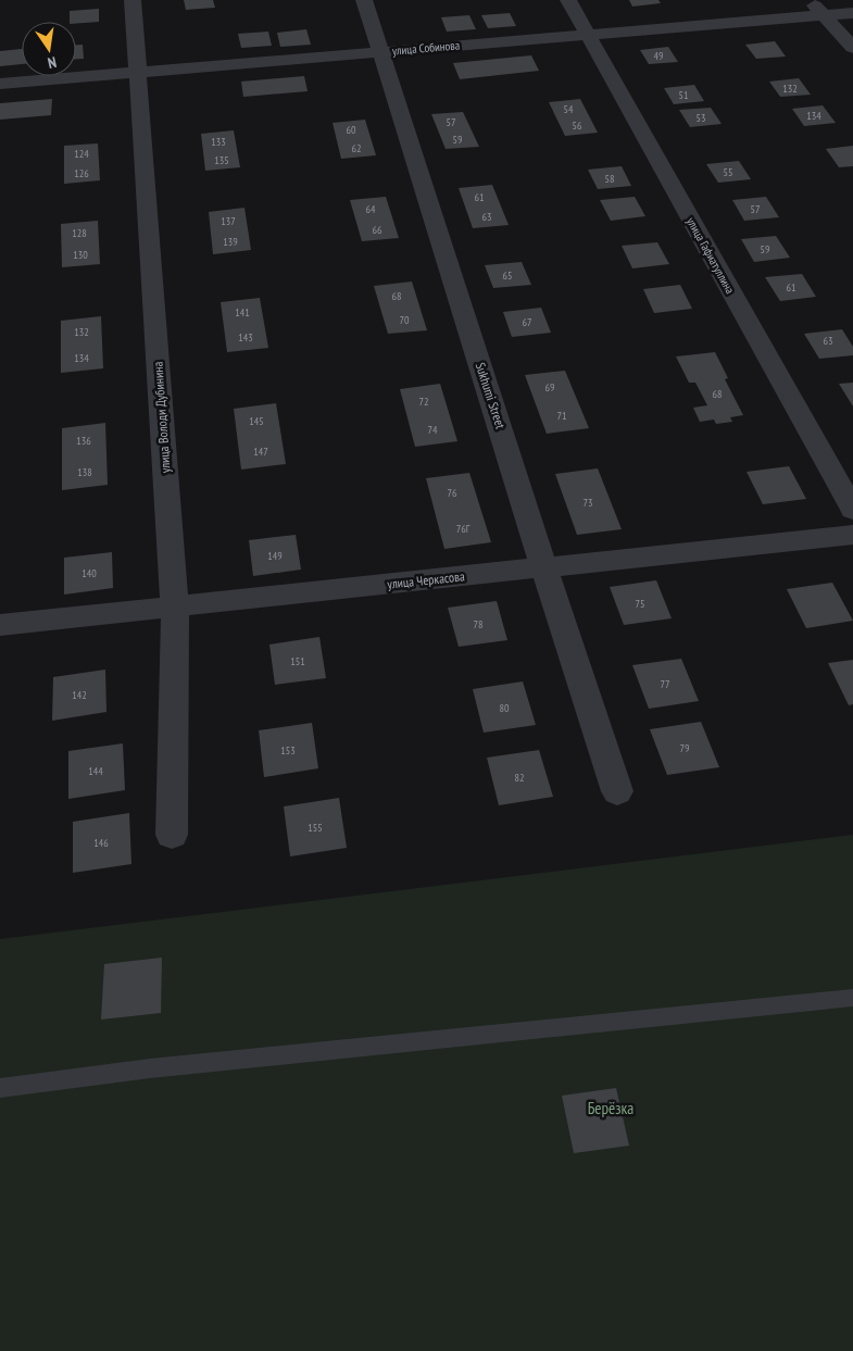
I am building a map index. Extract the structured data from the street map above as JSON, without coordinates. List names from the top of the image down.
{
  "streets": {
    "street": [
      "улица Собинова",
      "улица Гафиатуллина",
      "Sukhumi Street",
      "улица Володи Дубинина",
      "улица Черкасова"
    ]
  },
  "crossings": [
    ["улица Собинова", "улица Гафиатуллина"],
    ["улица Собинова", "Sukhumi Street"],
    ["улица Собинова", "улица Володи Дубинина"],
    ["Sukhumi Street", "улица Черкасова"],
    ["улица Володи Дубинина", "улица Черкасова"]
  ],
  "parks": ["Берёзка"],
  "house_numbers": [
    "49",
    "132",
    "51",
    "54",
    "134",
    "53",
    "57",
    "56",
    "60",
    "59",
    "133",
    "62",
    "124",
    "135",
    "55",
    "126",
    "58",
    "61",
    "64",
    "57",
    "63",
    "137",
    "66",
    "128",
    "139",
    "59",
    "130",
    "65",
    "61",
    "68",
    "141",
    "70",
    "67",
    "132",
    "143",
    "63",
    "134",
    "69",
    "68",
    "72",
    "71",
    "145",
    "74",
    "136",
    "147",
    "138",
    "76",
    "73",
    "76Г",
    "149",
    "140",
    "75",
    "78",
    "151",
    "77",
    "142",
    "80",
    "79",
    "153",
    "144",
    "82",
    "155",
    "146"
  ],
  "north": "bottom"
}
